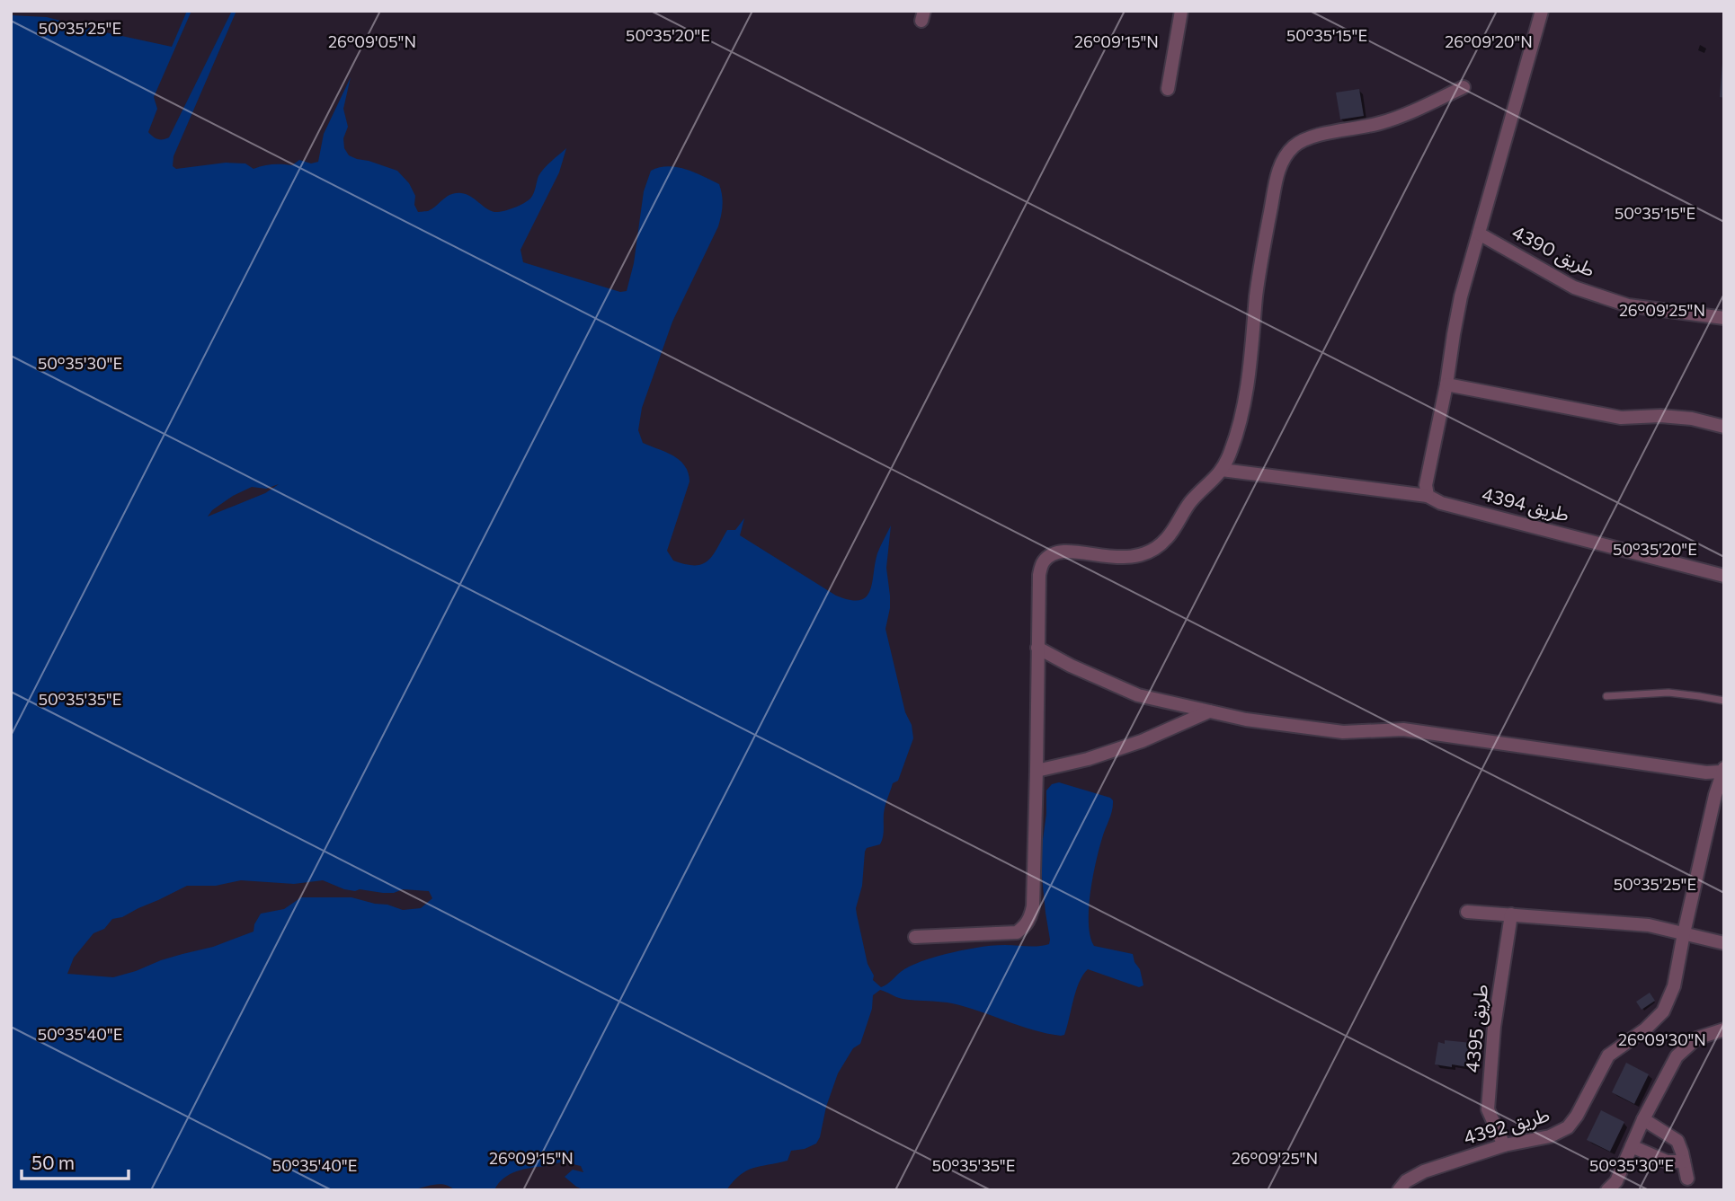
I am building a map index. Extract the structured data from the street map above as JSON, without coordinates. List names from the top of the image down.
{
  "streets": {
    "street": [
      "طريق 4390",
      "طريق 4394",
      "طريق 4395",
      "طريق 4392"
    ]
  },
  "crossings": [
    ["طريق 4395", "طريق 4392"]
  ],
  "scale_bar": "50 m",
  "coordinates": [
    "50°35'25\"E",
    "50°35'20\"E",
    "50°35'15\"E",
    "26°09'05\"N",
    "26°09'15\"N",
    "26°09'20\"N",
    "26°09'25\"N",
    "50°35'30\"E",
    "50°35'35\"E",
    "50°35'40\"E",
    "26°09'30\"N"
  ]
}
